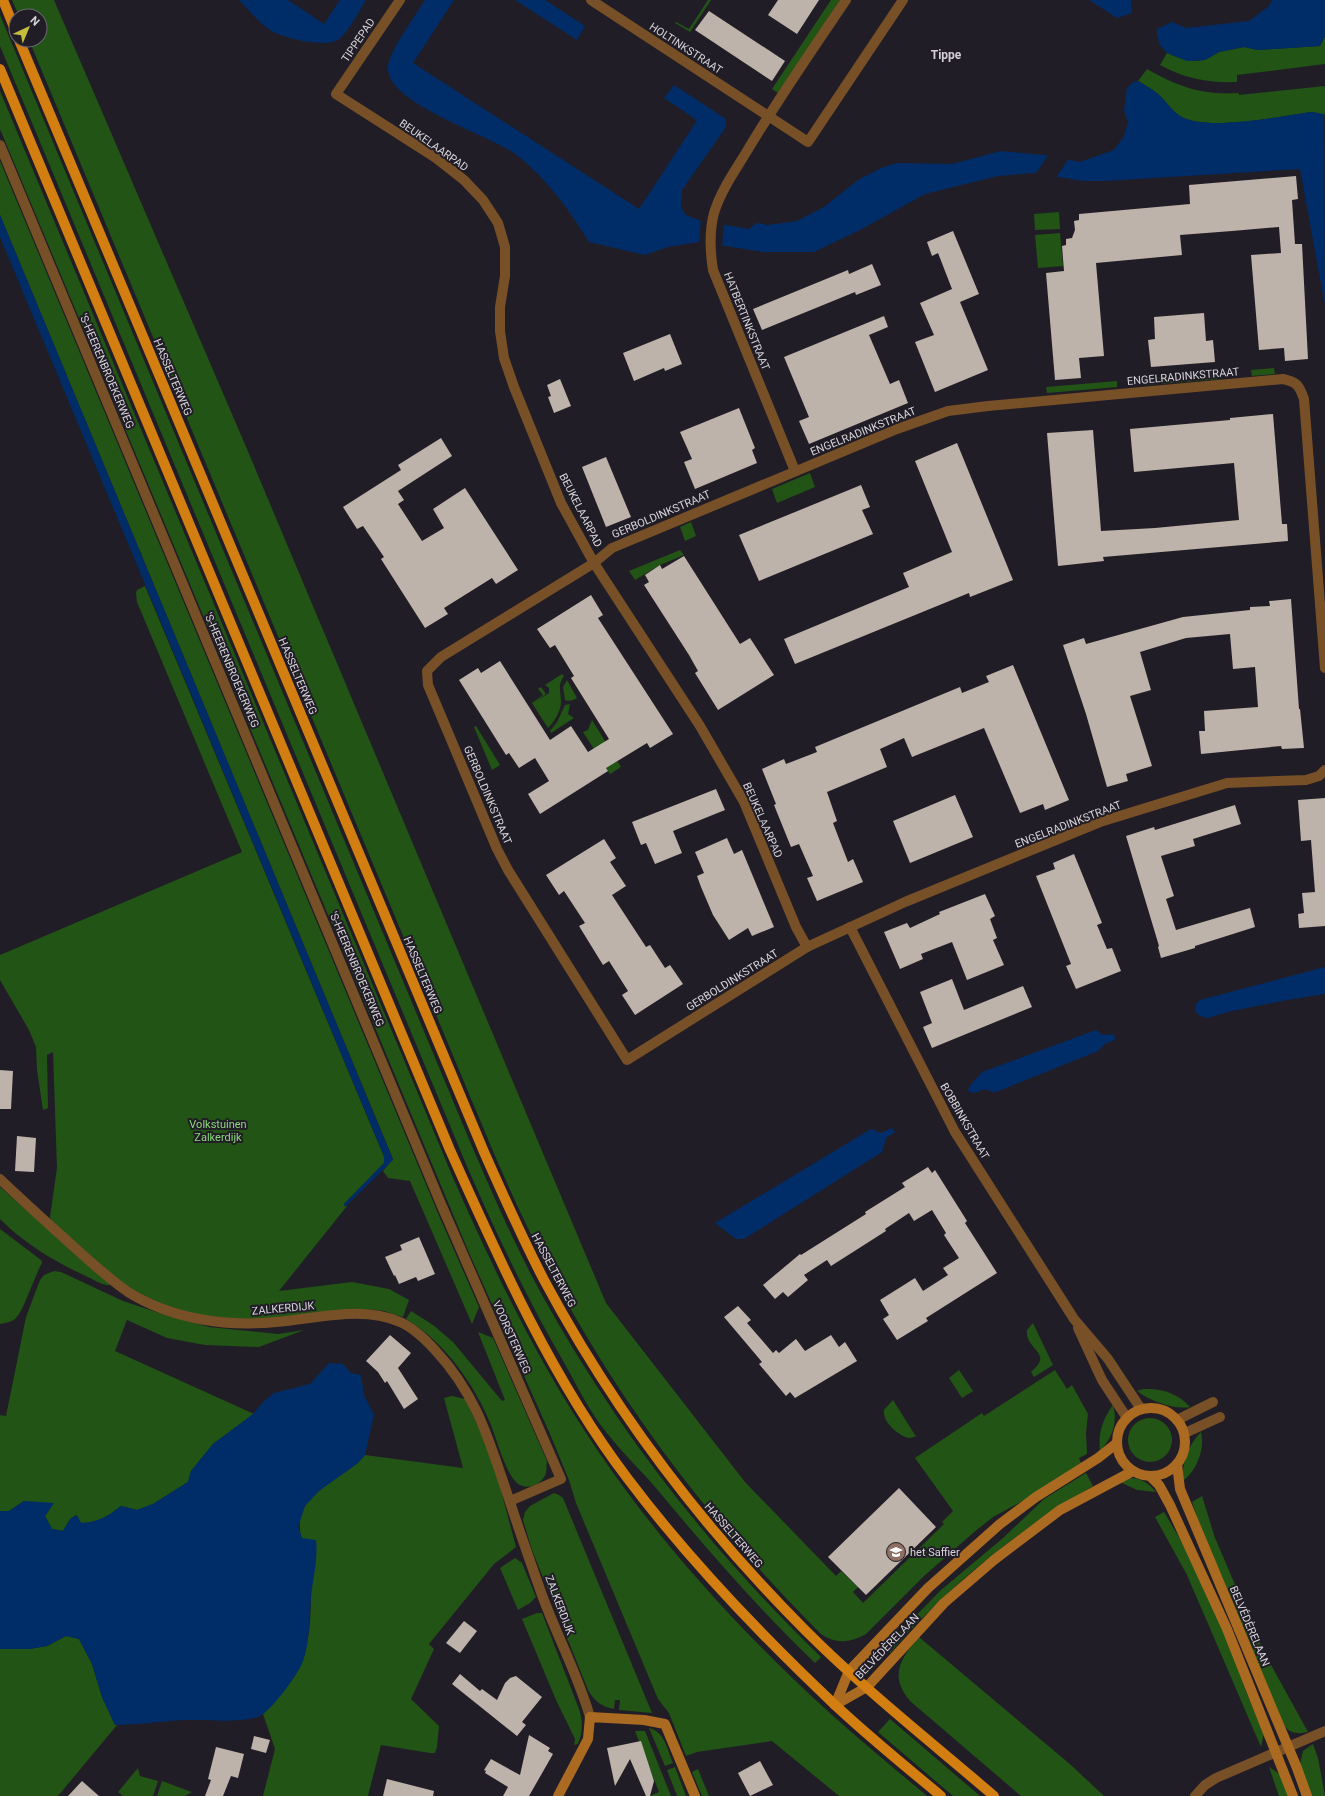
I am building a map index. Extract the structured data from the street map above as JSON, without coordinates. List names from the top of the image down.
{
  "streets": {
    "main road": ["HASSELTERWEG", "BELVÉDÈRELAAN"],
    "street": [
      "TIPPEPAD",
      "HOLTINKSTRAAT",
      "BEUKELAARPAD",
      "HATBERTINKSTRAAT",
      "'S-HEERENBROEKERWEG",
      "ENGELRADINKSTRAAT",
      "GERBOLDINKSTRAAT",
      "BOBBINKSTRAAT",
      "ZALKERDIJK",
      "VOORSTERWEG"
    ]
  },
  "crossings": [
    ["TIPPEPAD", "BEUKELAARPAD"],
    ["HOLTINKSTRAAT", "HATBERTINKSTRAAT"],
    ["BEUKELAARPAD", "GERBOLDINKSTRAAT"],
    ["HATBERTINKSTRAAT", "ENGELRADINKSTRAAT"],
    ["HATBERTINKSTRAAT", "GERBOLDINKSTRAAT"],
    ["'S-HEERENBROEKERWEG", "VOORSTERWEG"],
    ["ENGELRADINKSTRAAT", "GERBOLDINKSTRAAT"],
    ["ENGELRADINKSTRAAT", "BOBBINKSTRAAT"],
    ["HASSELTERWEG", "BELVÉDÈRELAAN"],
    ["GERBOLDINKSTRAAT", "BOBBINKSTRAAT"],
    ["BOBBINKSTRAAT", "BELVÉDÈRELAAN"],
    ["ZALKERDIJK", "VOORSTERWEG"]
  ],
  "districts": ["Tippe"],
  "parks": ["Volkstuinen Zalkerdijk"],
  "places": {
    "school or university": ["het Saffier"]
  },
  "north": "top right"
}
